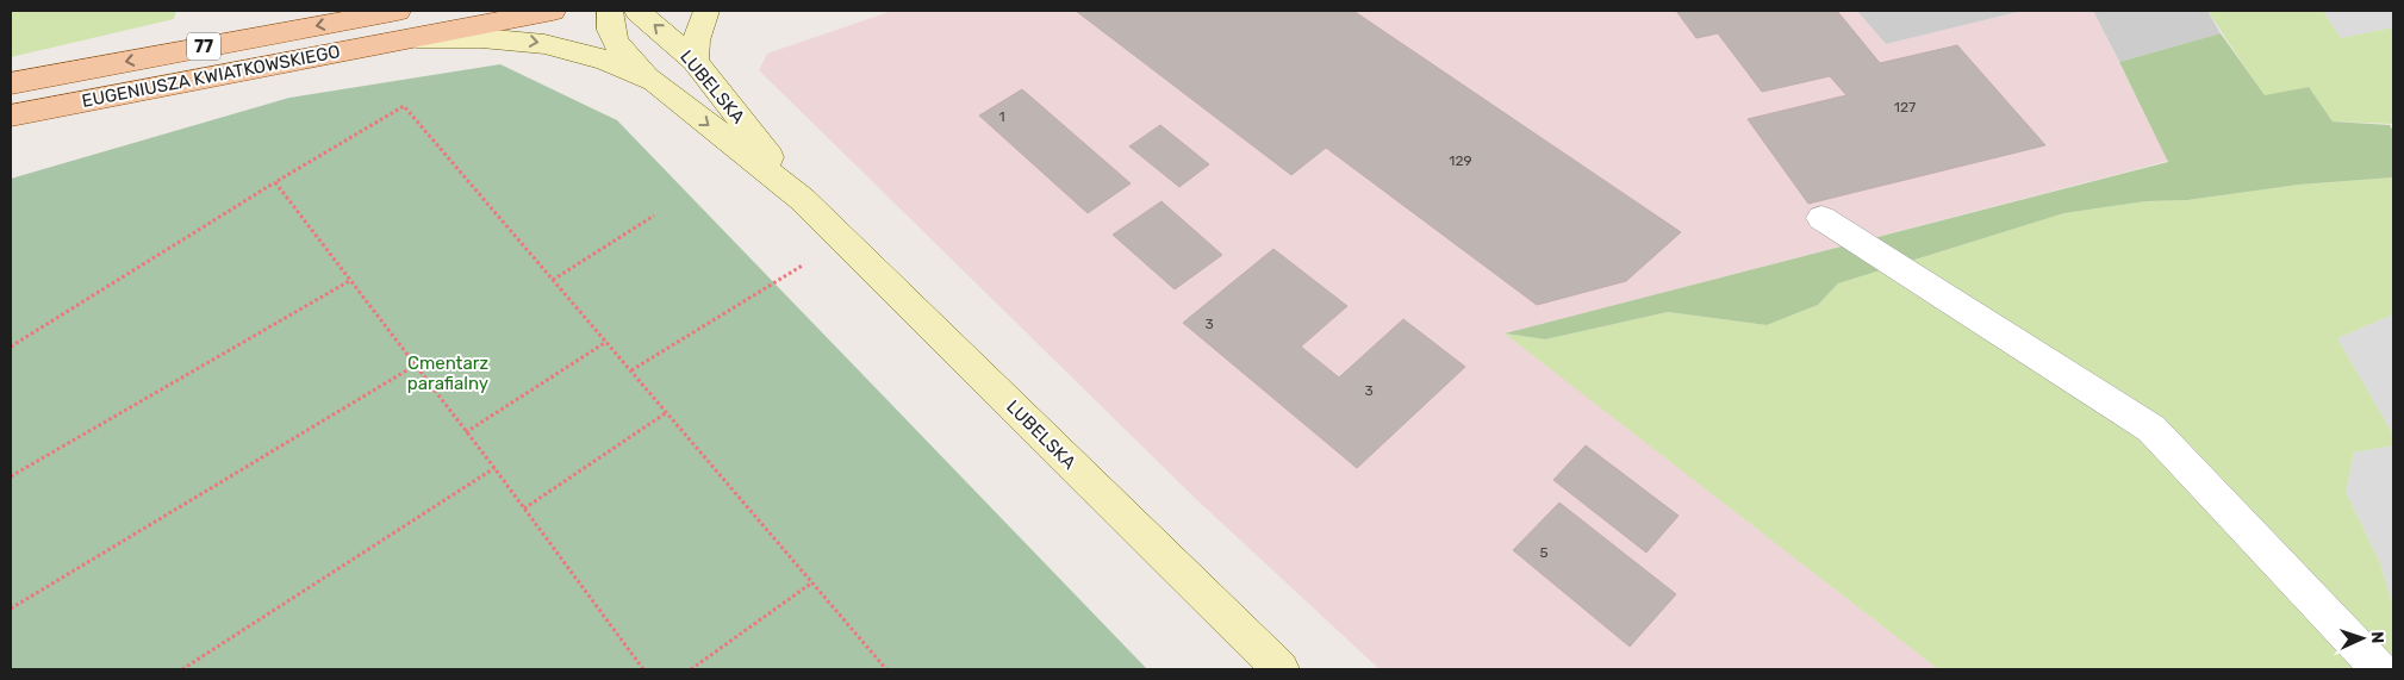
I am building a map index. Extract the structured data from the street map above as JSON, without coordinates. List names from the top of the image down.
{
  "streets": {
    "main road": ["77", "EUGENIUSZA KWIATKOWSKIEGO", "LUBELSKA"]
  },
  "crossings": [
    ["EUGENIUSZA KWIATKOWSKIEGO", "LUBELSKA"]
  ],
  "parks": ["Cmentarz parafialny"],
  "house_numbers": [
    "127",
    "1",
    "129",
    "3",
    "3",
    "5"
  ],
  "north": "right"
}
